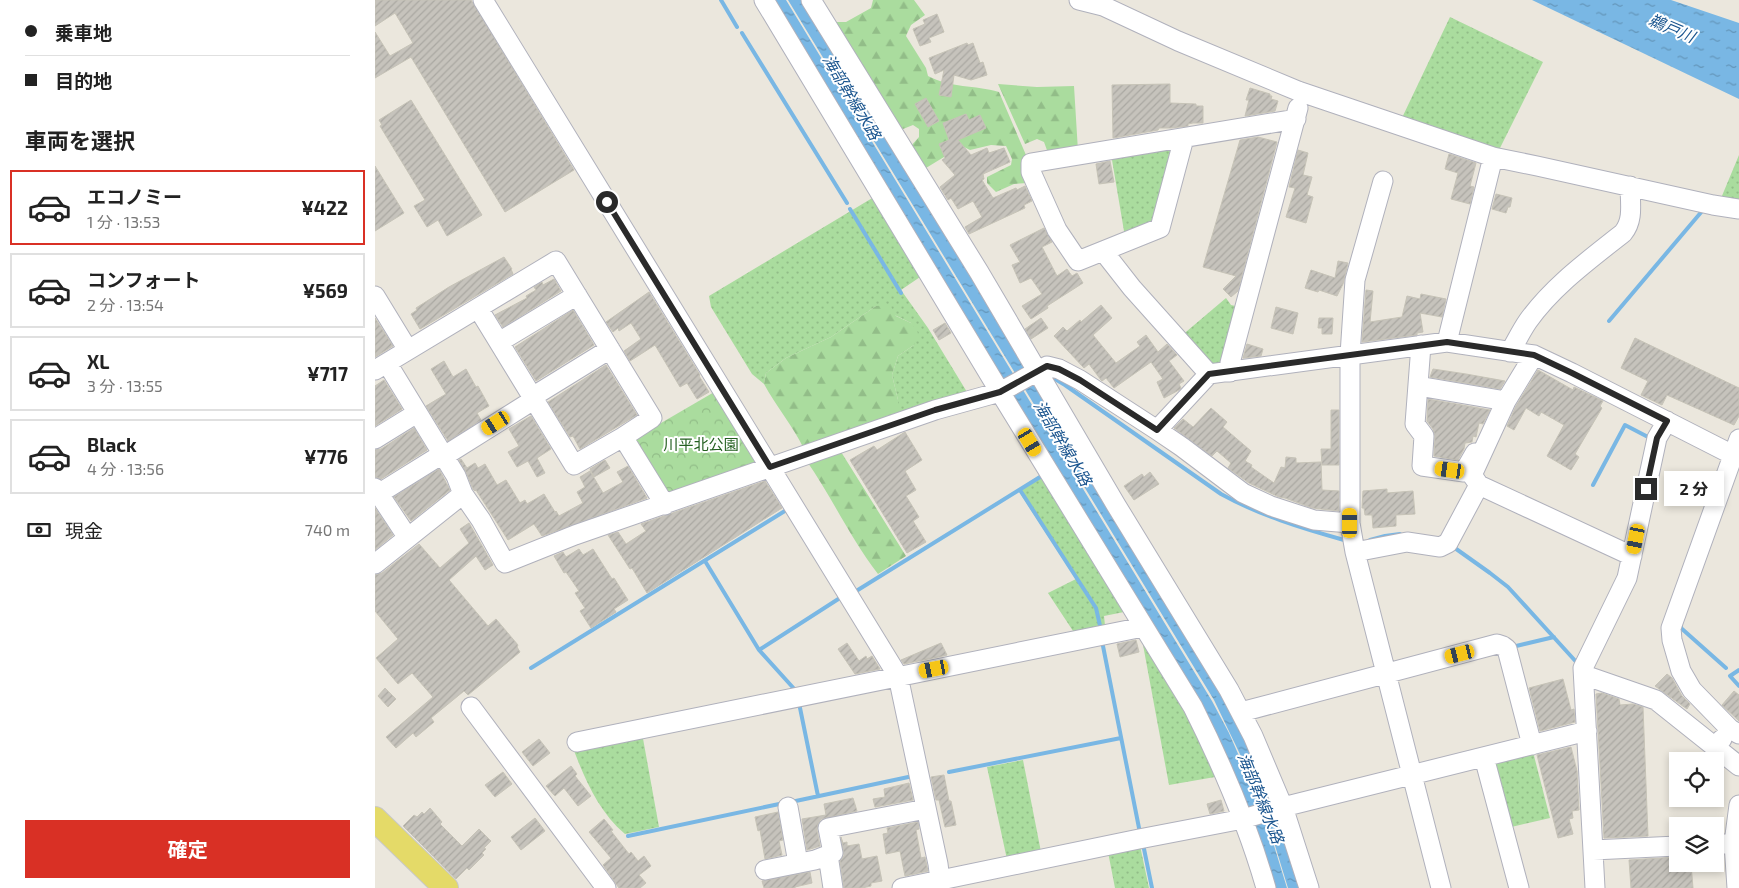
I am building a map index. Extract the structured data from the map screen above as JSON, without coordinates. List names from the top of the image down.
{
  "water": ["鵜戸川", "海部幹線水路"],
  "parks": ["川平北公園"],
  "page": {
    "banner": ["乗車地", "目的地"],
    "heading": "車両を選択",
    "list": [
      {
        "name": "エコノミー",
        "note": "1 分 · 13:53",
        "value": "¥422"
      },
      {
        "name": "コンフォート",
        "note": "2 分 · 13:54",
        "value": "¥569"
      },
      {
        "name": "XL",
        "note": "3 分 · 13:55",
        "value": "¥717"
      },
      {
        "name": "Black",
        "note": "4 分 · 13:56",
        "value": "¥776"
      }
    ],
    "bubble": "2 分",
    "pay": ["現金", "740 m"],
    "buttons": "確定"
  }
}
